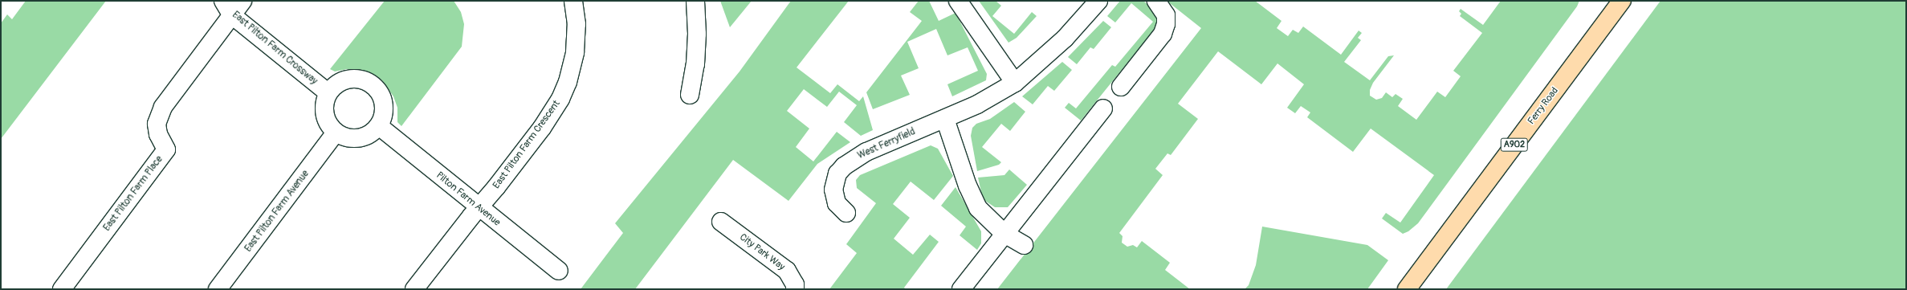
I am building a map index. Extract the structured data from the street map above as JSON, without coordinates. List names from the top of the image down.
{
  "streets": {
    "main road": ["Ferry Road", "A902"],
    "street": [
      "East Pilton Farm Crossway",
      "West Ferryfield",
      "East Pilton Farm Crescent",
      "East Pilton Farm Place",
      "Pilton Farm Avenue",
      "East Pilton Farm Avenue",
      "City Park Way"
    ]
  },
  "crossings": [
    ["East Pilton Farm Crossway", "East Pilton Farm Place"],
    ["East Pilton Farm Crossway", "Pilton Farm Avenue"],
    ["East Pilton Farm Crossway", "East Pilton Farm Avenue"],
    ["East Pilton Farm Crescent", "Pilton Farm Avenue"],
    ["Pilton Farm Avenue", "East Pilton Farm Avenue"]
  ]
}
